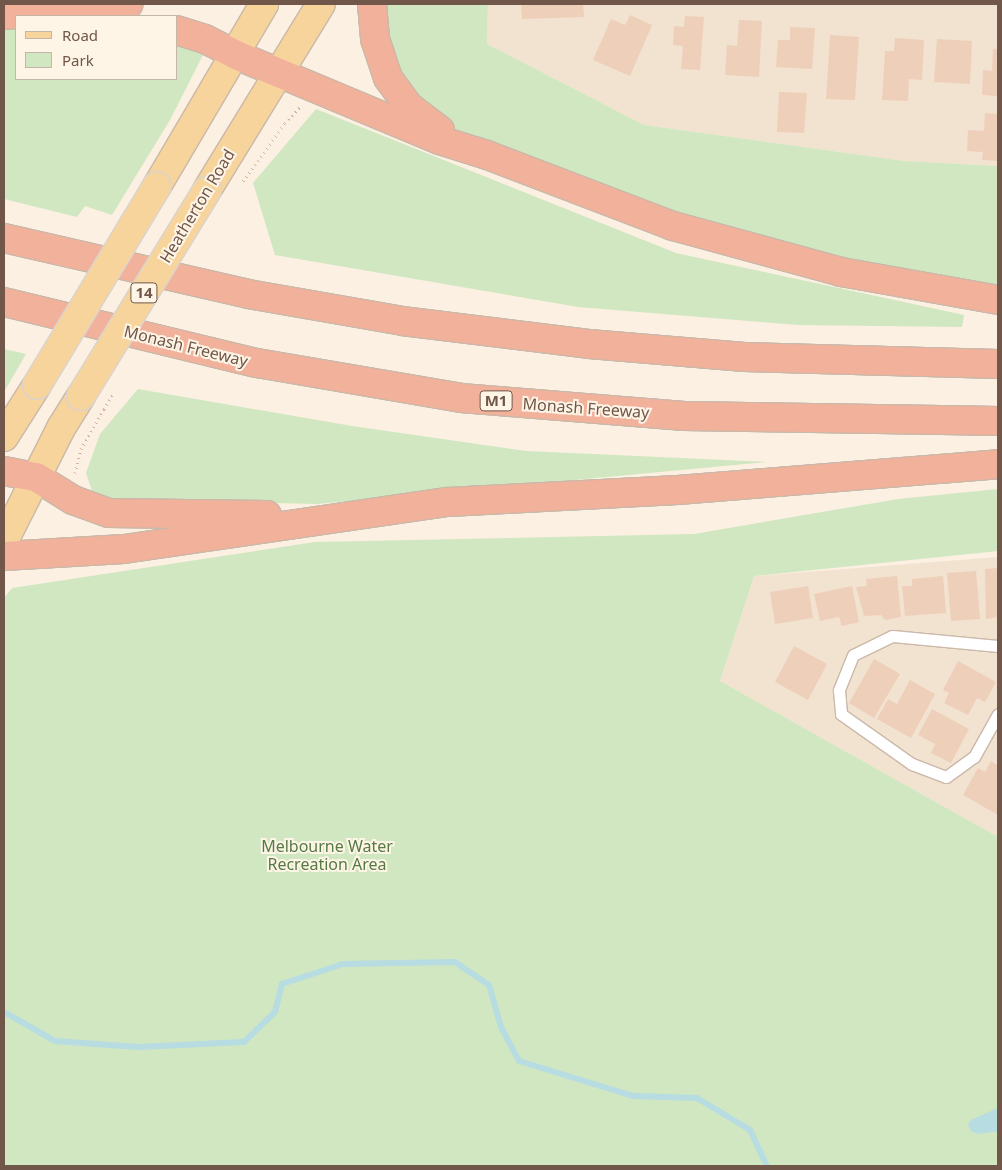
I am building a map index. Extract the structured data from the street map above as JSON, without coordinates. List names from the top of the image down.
{
  "streets": {
    "highway": ["Monash Freeway", "M1"],
    "main road": ["Heatherton Road", "14"]
  },
  "parks": ["Melbourne Water Recreation Area"],
  "legend": ["Road", "Park"]
}
